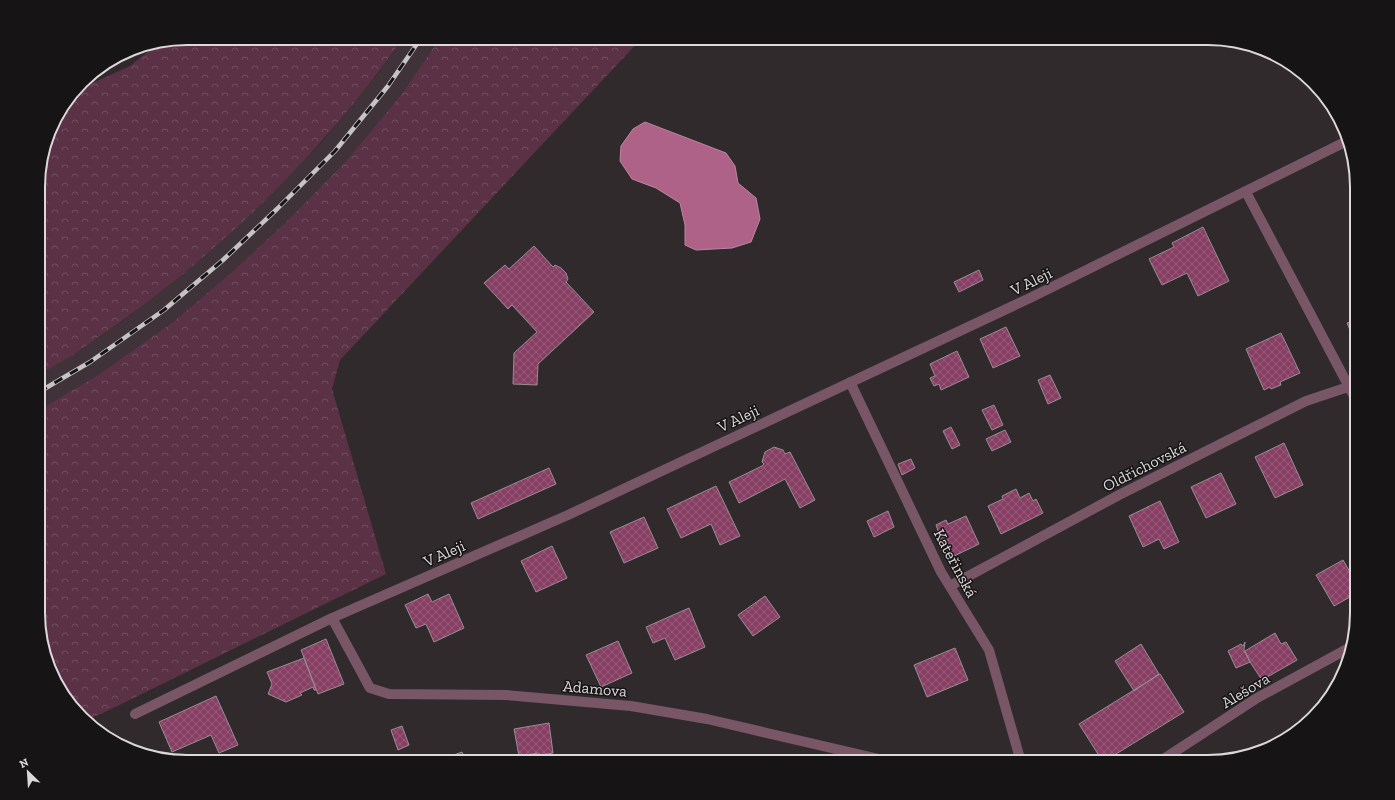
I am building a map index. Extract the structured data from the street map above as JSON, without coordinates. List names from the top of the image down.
{
  "streets": {
    "street": [
      "V Aleji",
      "Oldřichovská",
      "Kateřinská",
      "Adamova",
      "Alešova"
    ]
  },
  "crossings": [
    ["V Aleji", "Kateřinská"],
    ["V Aleji", "Adamova"],
    ["Oldřichovská", "Kateřinská"]
  ],
  "north": "top left"
}
